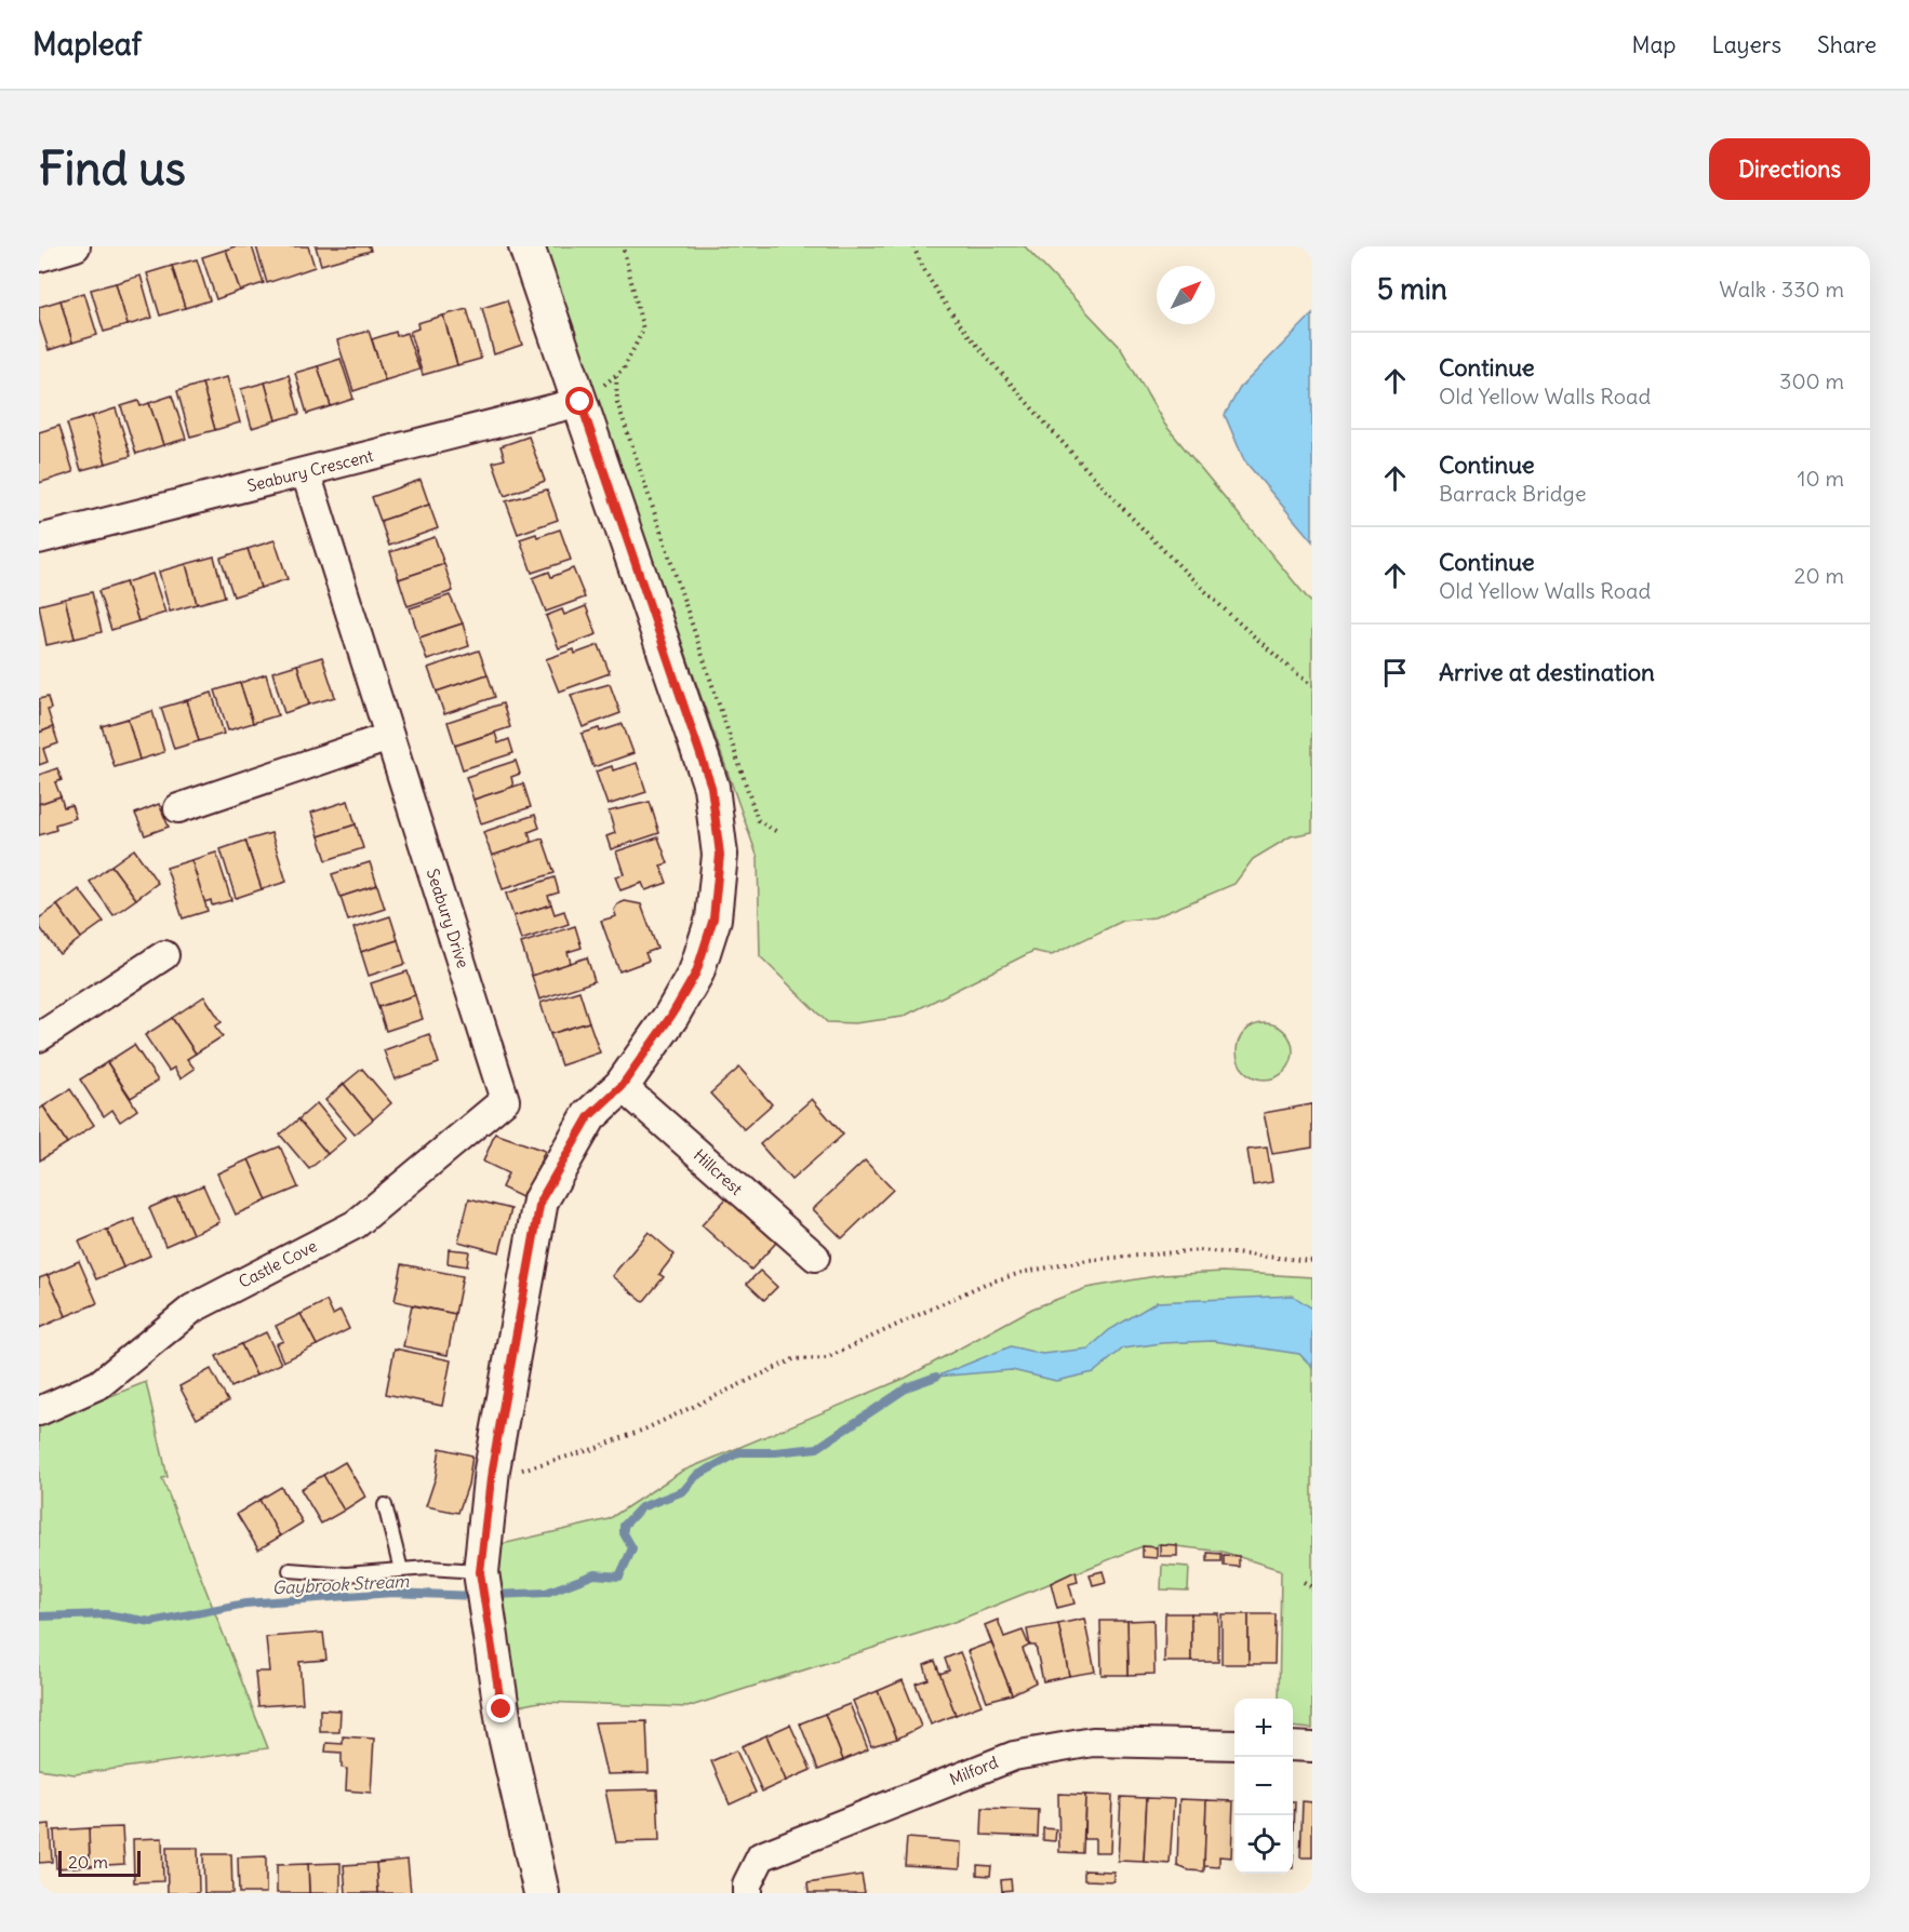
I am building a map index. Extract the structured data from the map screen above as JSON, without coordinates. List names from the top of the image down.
{
  "streets": {
    "street": [
      "Seabury Crescent",
      "Seabury Drive",
      "Hillcrest",
      "Castle Cove",
      "Milford"
    ]
  },
  "crossings": [
    ["Seabury Crescent", "Seabury Drive"],
    ["Seabury Drive", "Castle Cove"]
  ],
  "water": ["Gaybrook Stream"],
  "scale_bar": "20 m",
  "north": "top right",
  "page": {
    "header": "Mapleaf",
    "nav": ["Map", "Layers", "Share"],
    "buttons": "Directions",
    "title": "Find us",
    "heading": ["5 min", "Walk · 330 m"],
    "list": [
      ["Continue", "Old Yellow Walls Road", "300 m"],
      ["Continue", "Barrack Bridge", "10 m"],
      ["Continue", "Old Yellow Walls Road", "20 m"],
      "Arrive at destination"
    ],
    "map_buttons": ["+", "−"],
    "scale": "20 m"
  }
}
